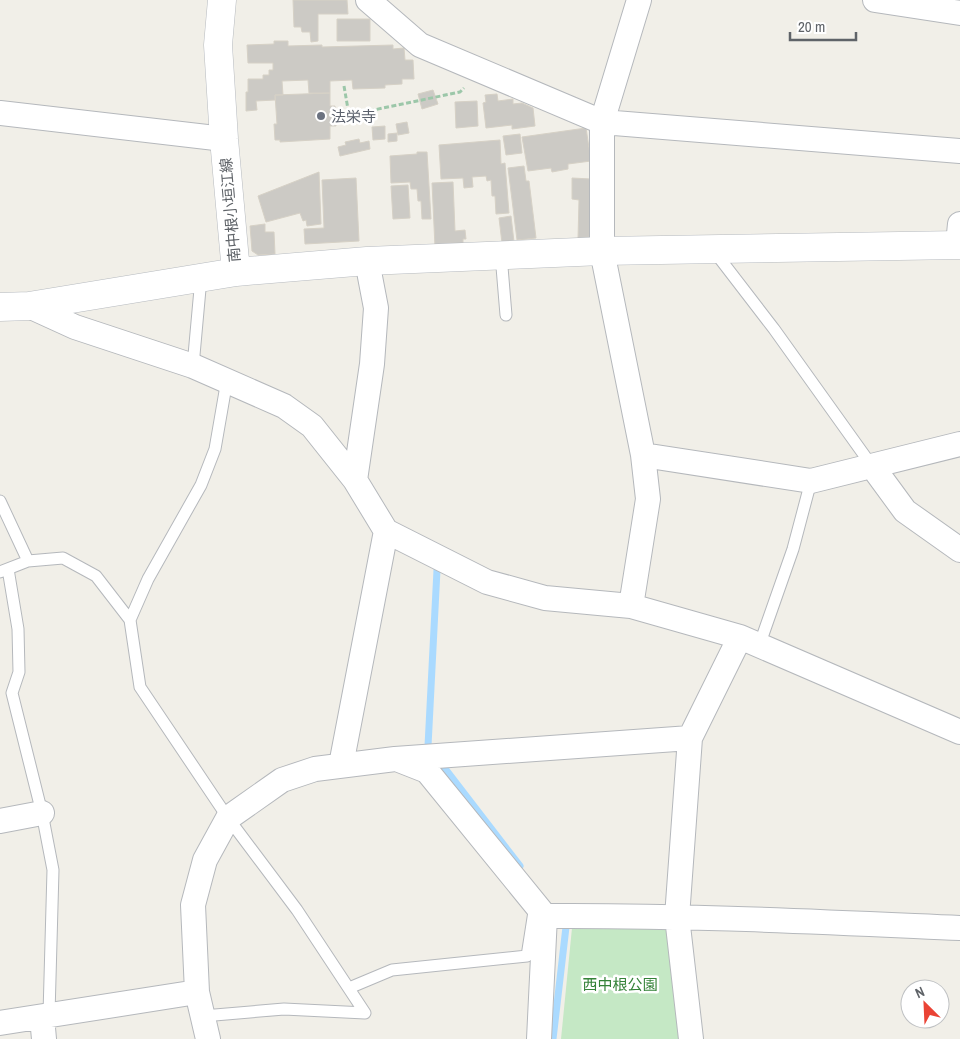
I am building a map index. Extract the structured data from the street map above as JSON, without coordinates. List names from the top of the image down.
{
  "streets": {
    "street": ["南中根小垣江線"]
  },
  "parks": ["西中根公園"],
  "places": ["法栄寺"],
  "scale_bar": "20 m",
  "north": "top left"
}
